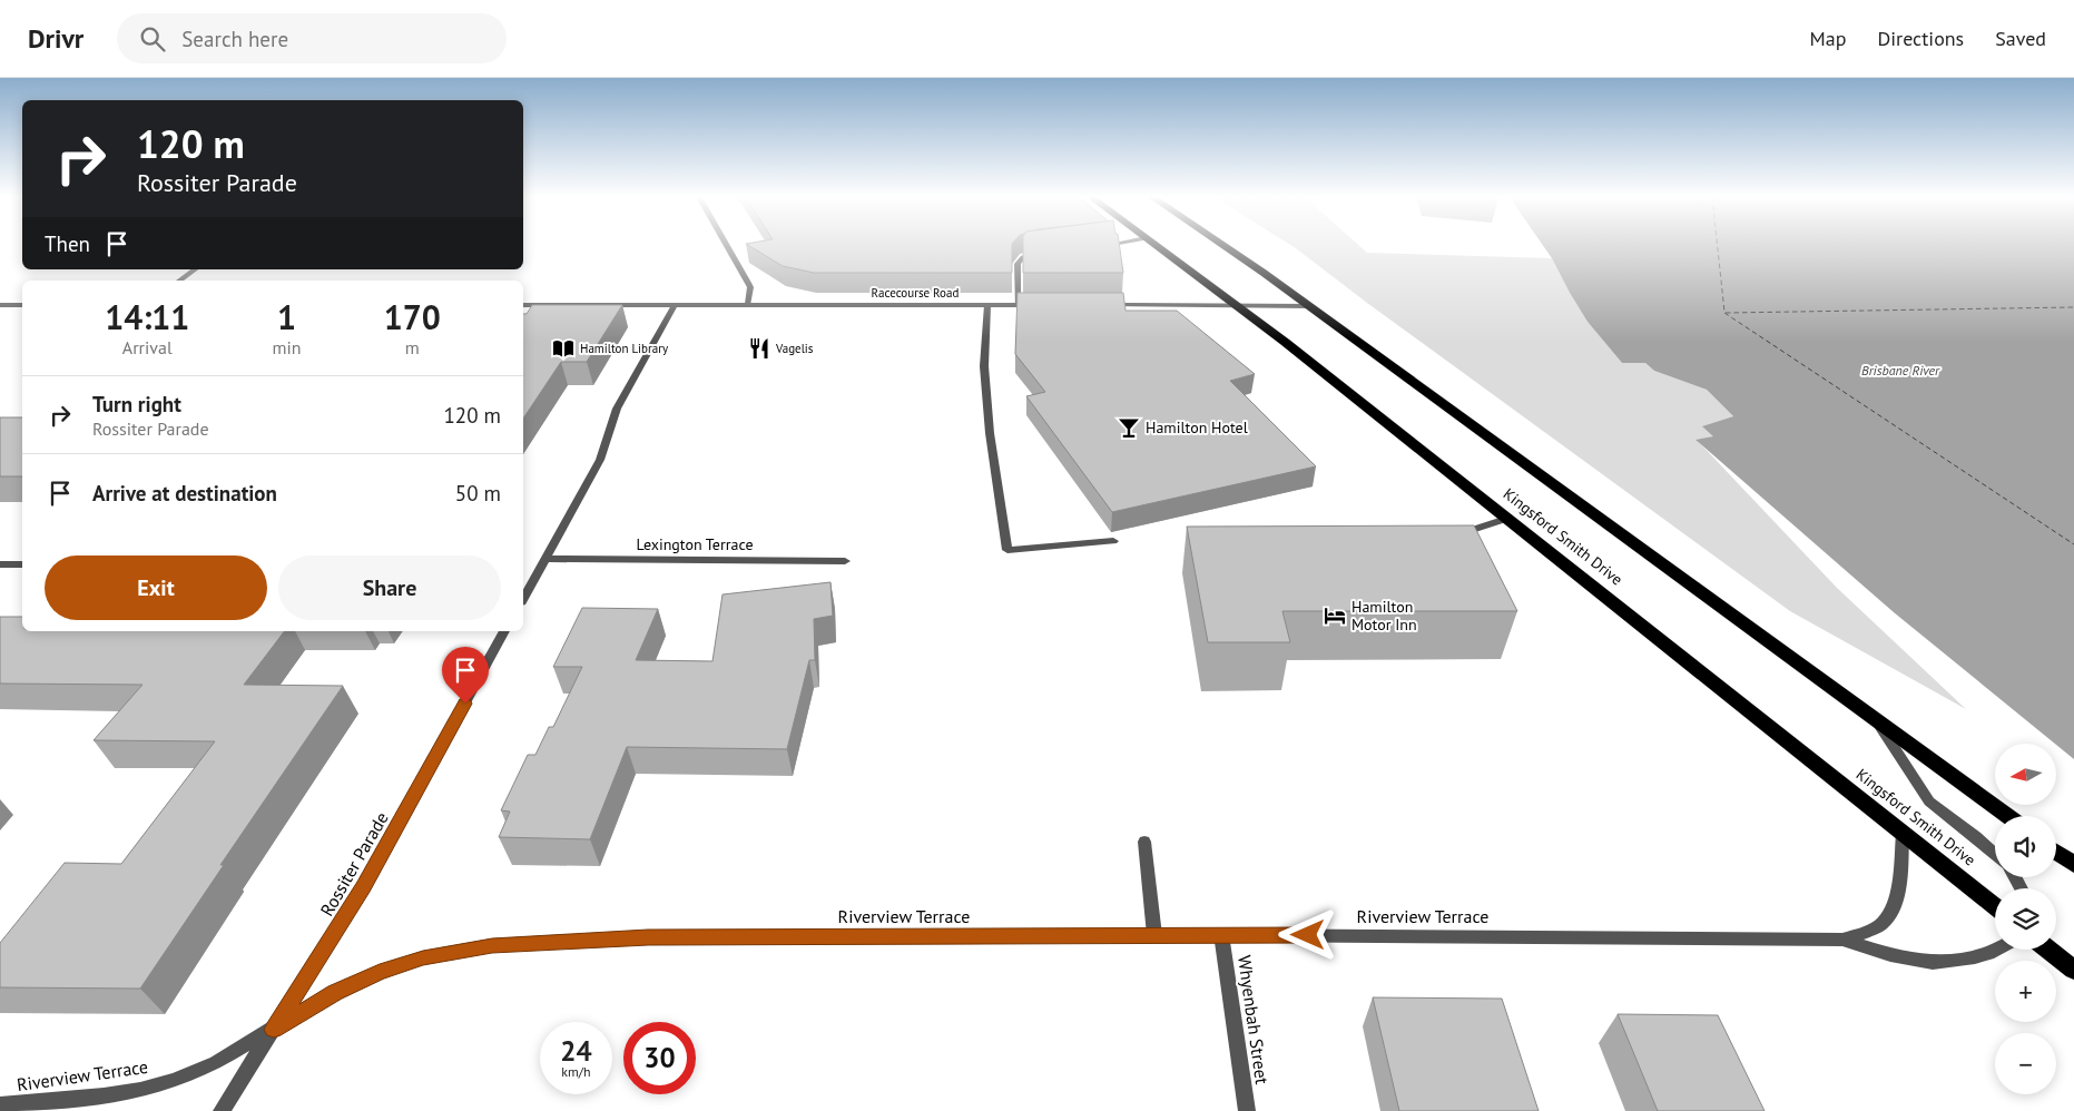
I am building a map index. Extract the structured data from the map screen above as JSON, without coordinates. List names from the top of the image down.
{
  "streets": {
    "highway": ["Kingsford Smith Drive"],
    "street": [
      "Racecourse Road",
      "Lexington Terrace",
      "Rossiter Parade",
      "Riverview Terrace",
      "Whyenbah Street"
    ]
  },
  "crossings": [
    ["Kingsford Smith Drive", "Riverview Terrace"],
    ["Rossiter Parade", "Riverview Terrace"],
    ["Riverview Terrace", "Whyenbah Street"]
  ],
  "water": ["Brisbane River"],
  "places": {
    "library": ["Hamilton Library"],
    "restaurant": ["Vagelis"],
    "bar": ["Hamilton Hotel"],
    "hotel": ["Hamilton Motor Inn"]
  },
  "north": "left",
  "page": {
    "header": "Drivr",
    "search": "Search here",
    "nav": ["Map", "Directions", "Saved"],
    "turn": ["120 m", "Rossiter Parade"],
    "then": "Then",
    "eta": [
      "14:11",
      "Arrival",
      "1",
      "min",
      "170",
      "m"
    ],
    "list": [
      {
        "name": "Turn right",
        "note": "Rossiter Parade",
        "value": "120 m"
      },
      {
        "name": "Arrive at destination",
        "value": "50 m"
      }
    ],
    "buttons": ["Exit", "Share"],
    "map_buttons": ["+", "−"],
    "speed": "24 km/h",
    "limit": "30"
  }
}
